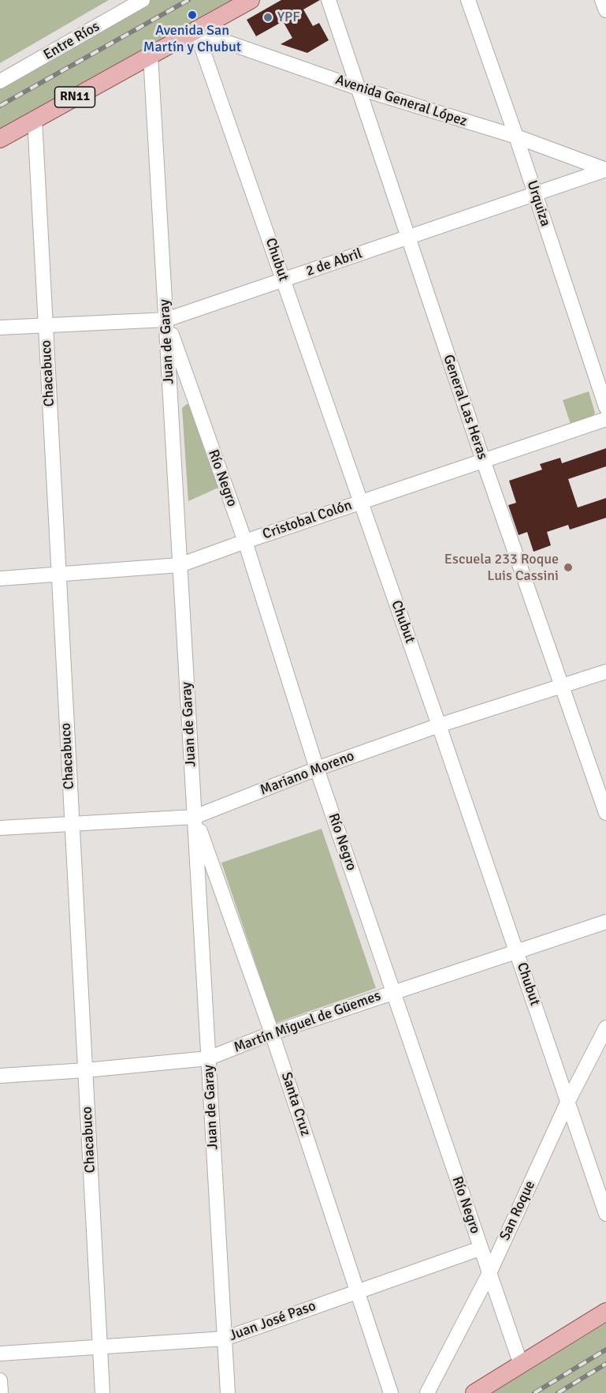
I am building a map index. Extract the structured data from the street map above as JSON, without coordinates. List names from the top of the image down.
{
  "streets": {
    "main road": ["RN11"],
    "street": [
      "Entre Ríos",
      "Avenida General López",
      "Urquiza",
      "Chubut",
      "2 de Abril",
      "Juan de Garay",
      "Chacabuco",
      "General Las Heras",
      "Río Negro",
      "Cristobal Colón",
      "Mariano Moreno",
      "Martín Miguel de Güemes",
      "Santa Cruz",
      "San Roque",
      "Juan José Paso"
    ]
  },
  "crossings": [
    ["RN11", "Avenida General López"],
    ["RN11", "Chubut"],
    ["RN11", "Juan de Garay"],
    ["RN11", "Chacabuco"],
    ["Avenida General López", "Urquiza"],
    ["Avenida General López", "Chubut"],
    ["Avenida General López", "2 de Abril"],
    ["Avenida General López", "General Las Heras"],
    ["Urquiza", "2 de Abril"],
    ["Chubut", "2 de Abril"],
    ["Chubut", "Cristobal Colón"],
    ["Chubut", "Mariano Moreno"],
    ["Chubut", "Martín Miguel de Güemes"],
    ["Chubut", "San Roque"],
    ["2 de Abril", "Juan de Garay"],
    ["2 de Abril", "Chacabuco"],
    ["2 de Abril", "General Las Heras"],
    ["2 de Abril", "Río Negro"],
    ["Juan de Garay", "Río Negro"],
    ["Juan de Garay", "Cristobal Colón"],
    ["Juan de Garay", "Mariano Moreno"],
    ["Juan de Garay", "Martín Miguel de Güemes"],
    ["Juan de Garay", "Santa Cruz"],
    ["Juan de Garay", "Juan José Paso"],
    ["Chacabuco", "Cristobal Colón"],
    ["Chacabuco", "Mariano Moreno"],
    ["Chacabuco", "Martín Miguel de Güemes"],
    ["Chacabuco", "Juan José Paso"],
    ["General Las Heras", "Cristobal Colón"],
    ["General Las Heras", "Mariano Moreno"],
    ["Río Negro", "Cristobal Colón"],
    ["Río Negro", "Mariano Moreno"],
    ["Río Negro", "Martín Miguel de Güemes"],
    ["Río Negro", "San Roque"],
    ["Río Negro", "Juan José Paso"],
    ["Mariano Moreno", "Santa Cruz"],
    ["Martín Miguel de Güemes", "Santa Cruz"],
    ["Santa Cruz", "Juan José Paso"]
  ],
  "places": ["Avenida San Martín y Chubut", "YPF", "Escuela 233 Roque Luis Cassini"]
}
